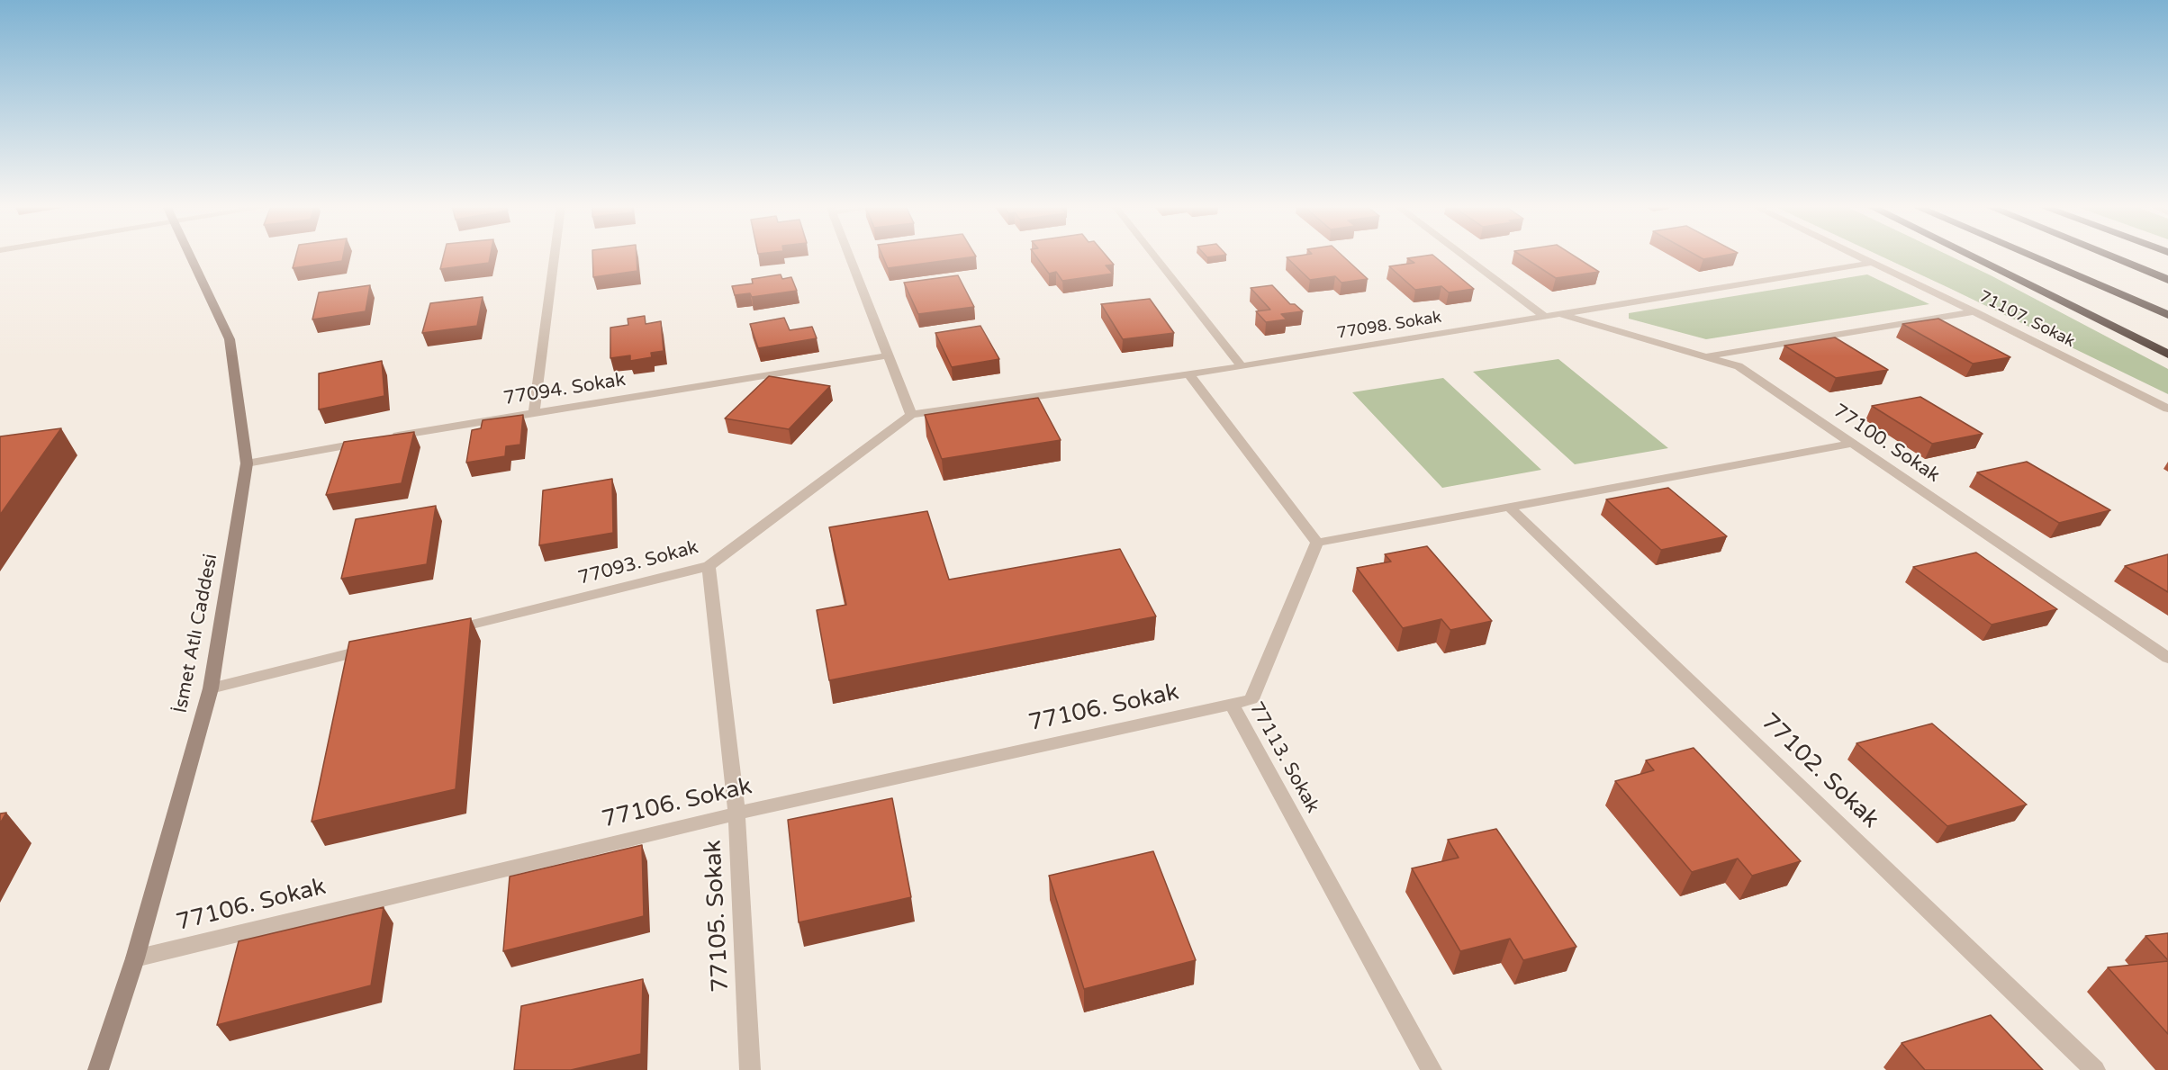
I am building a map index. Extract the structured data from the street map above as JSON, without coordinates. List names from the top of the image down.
{
  "streets": {
    "main road": ["İsmet Atlı Caddesi"],
    "street": [
      "71107. Sokak",
      "77098. Sokak",
      "77094. Sokak",
      "77100. Sokak",
      "77093. Sokak",
      "77106. Sokak",
      "77113. Sokak",
      "77102. Sokak",
      "77105. Sokak"
    ]
  },
  "crossings": [
    ["71107. Sokak", "77098. Sokak"],
    ["77098. Sokak", "77100. Sokak"],
    ["77098. Sokak", "77093. Sokak"],
    ["77094. Sokak", "İsmet Atlı Caddesi"],
    ["77093. Sokak", "77105. Sokak"],
    ["İsmet Atlı Caddesi", "77106. Sokak"],
    ["77106. Sokak", "77113. Sokak"],
    ["77106. Sokak", "77105. Sokak"]
  ]
}
